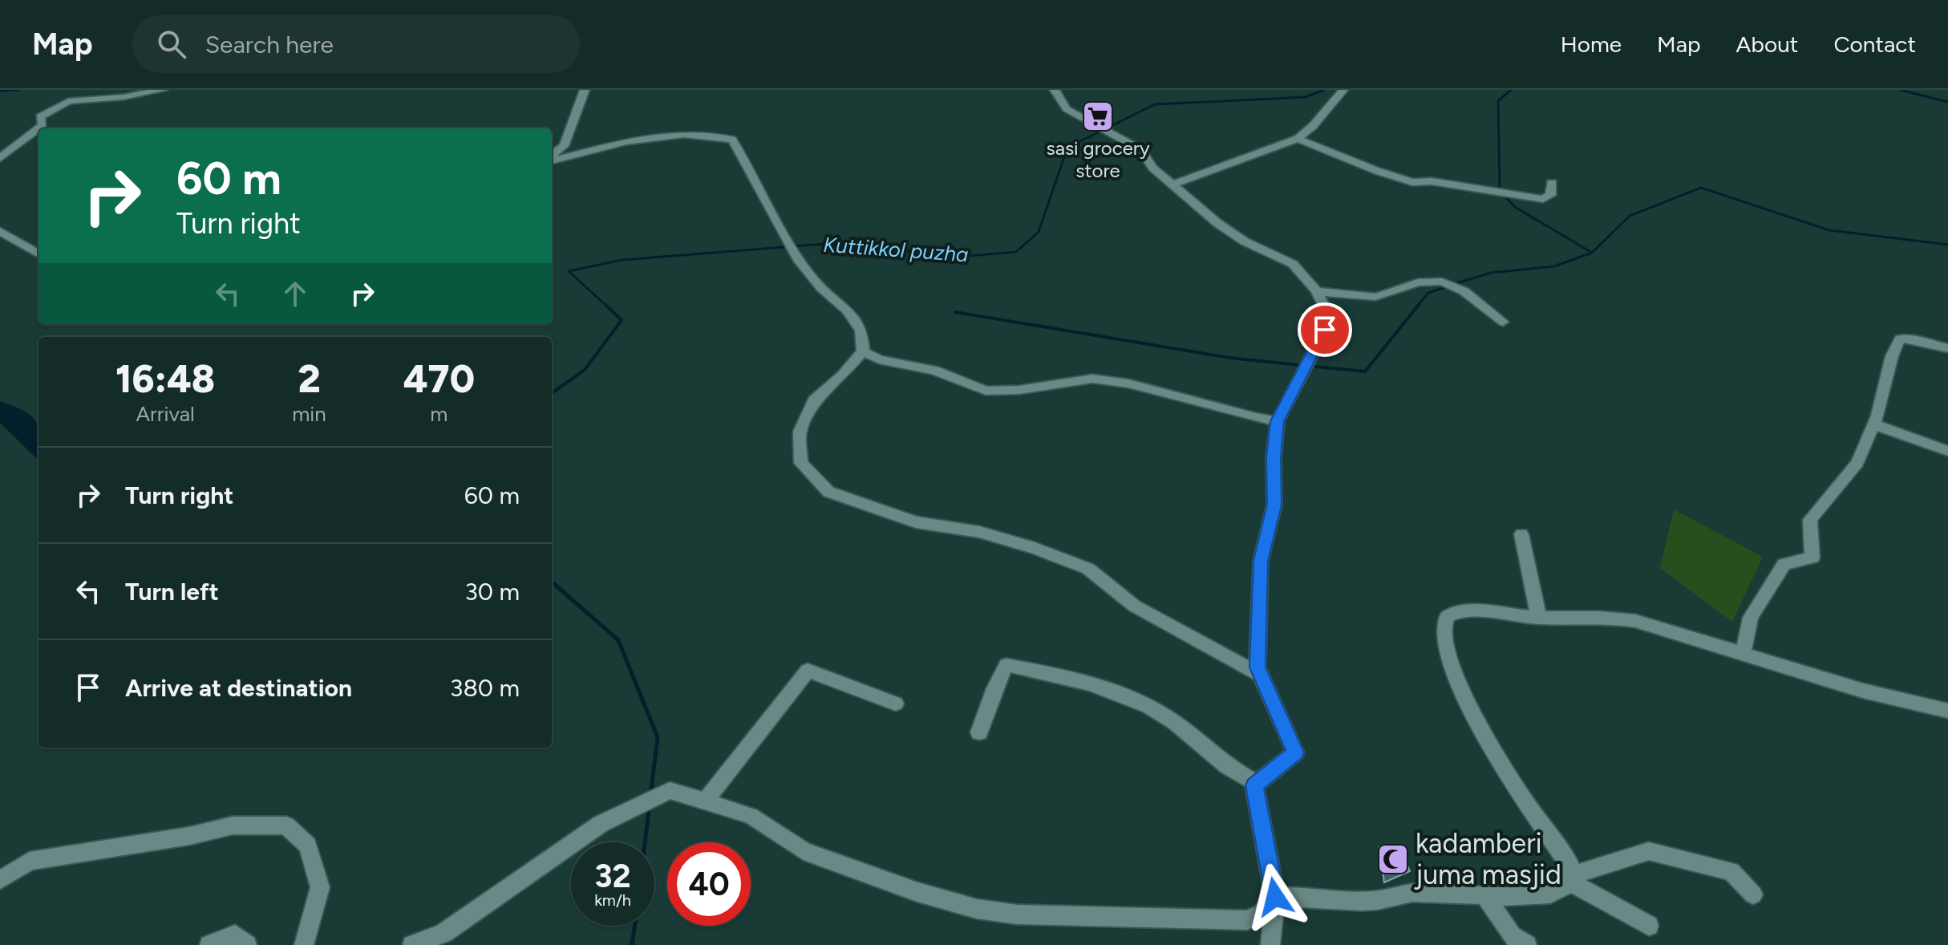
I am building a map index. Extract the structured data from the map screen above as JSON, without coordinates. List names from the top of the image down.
{
  "water": ["Kuttikkol puzha"],
  "places": {
    "supermarket": ["sasi grocery store"],
    "mosque": ["kadamberi juma masjid"]
  },
  "page": {
    "header": "Map",
    "search": "Search here",
    "nav": [
      "Home",
      "Map",
      "About",
      "Contact"
    ],
    "turn": ["60 m", "Turn right"],
    "eta": [
      "16:48",
      "Arrival",
      "2",
      "min",
      "470",
      "m"
    ],
    "list": [
      {
        "name": "Turn right",
        "value": "60 m"
      },
      {
        "name": "Turn left",
        "value": "30 m"
      },
      {
        "name": "Arrive at destination",
        "value": "380 m"
      }
    ],
    "speed": "32 km/h",
    "limit": "40"
  }
}
